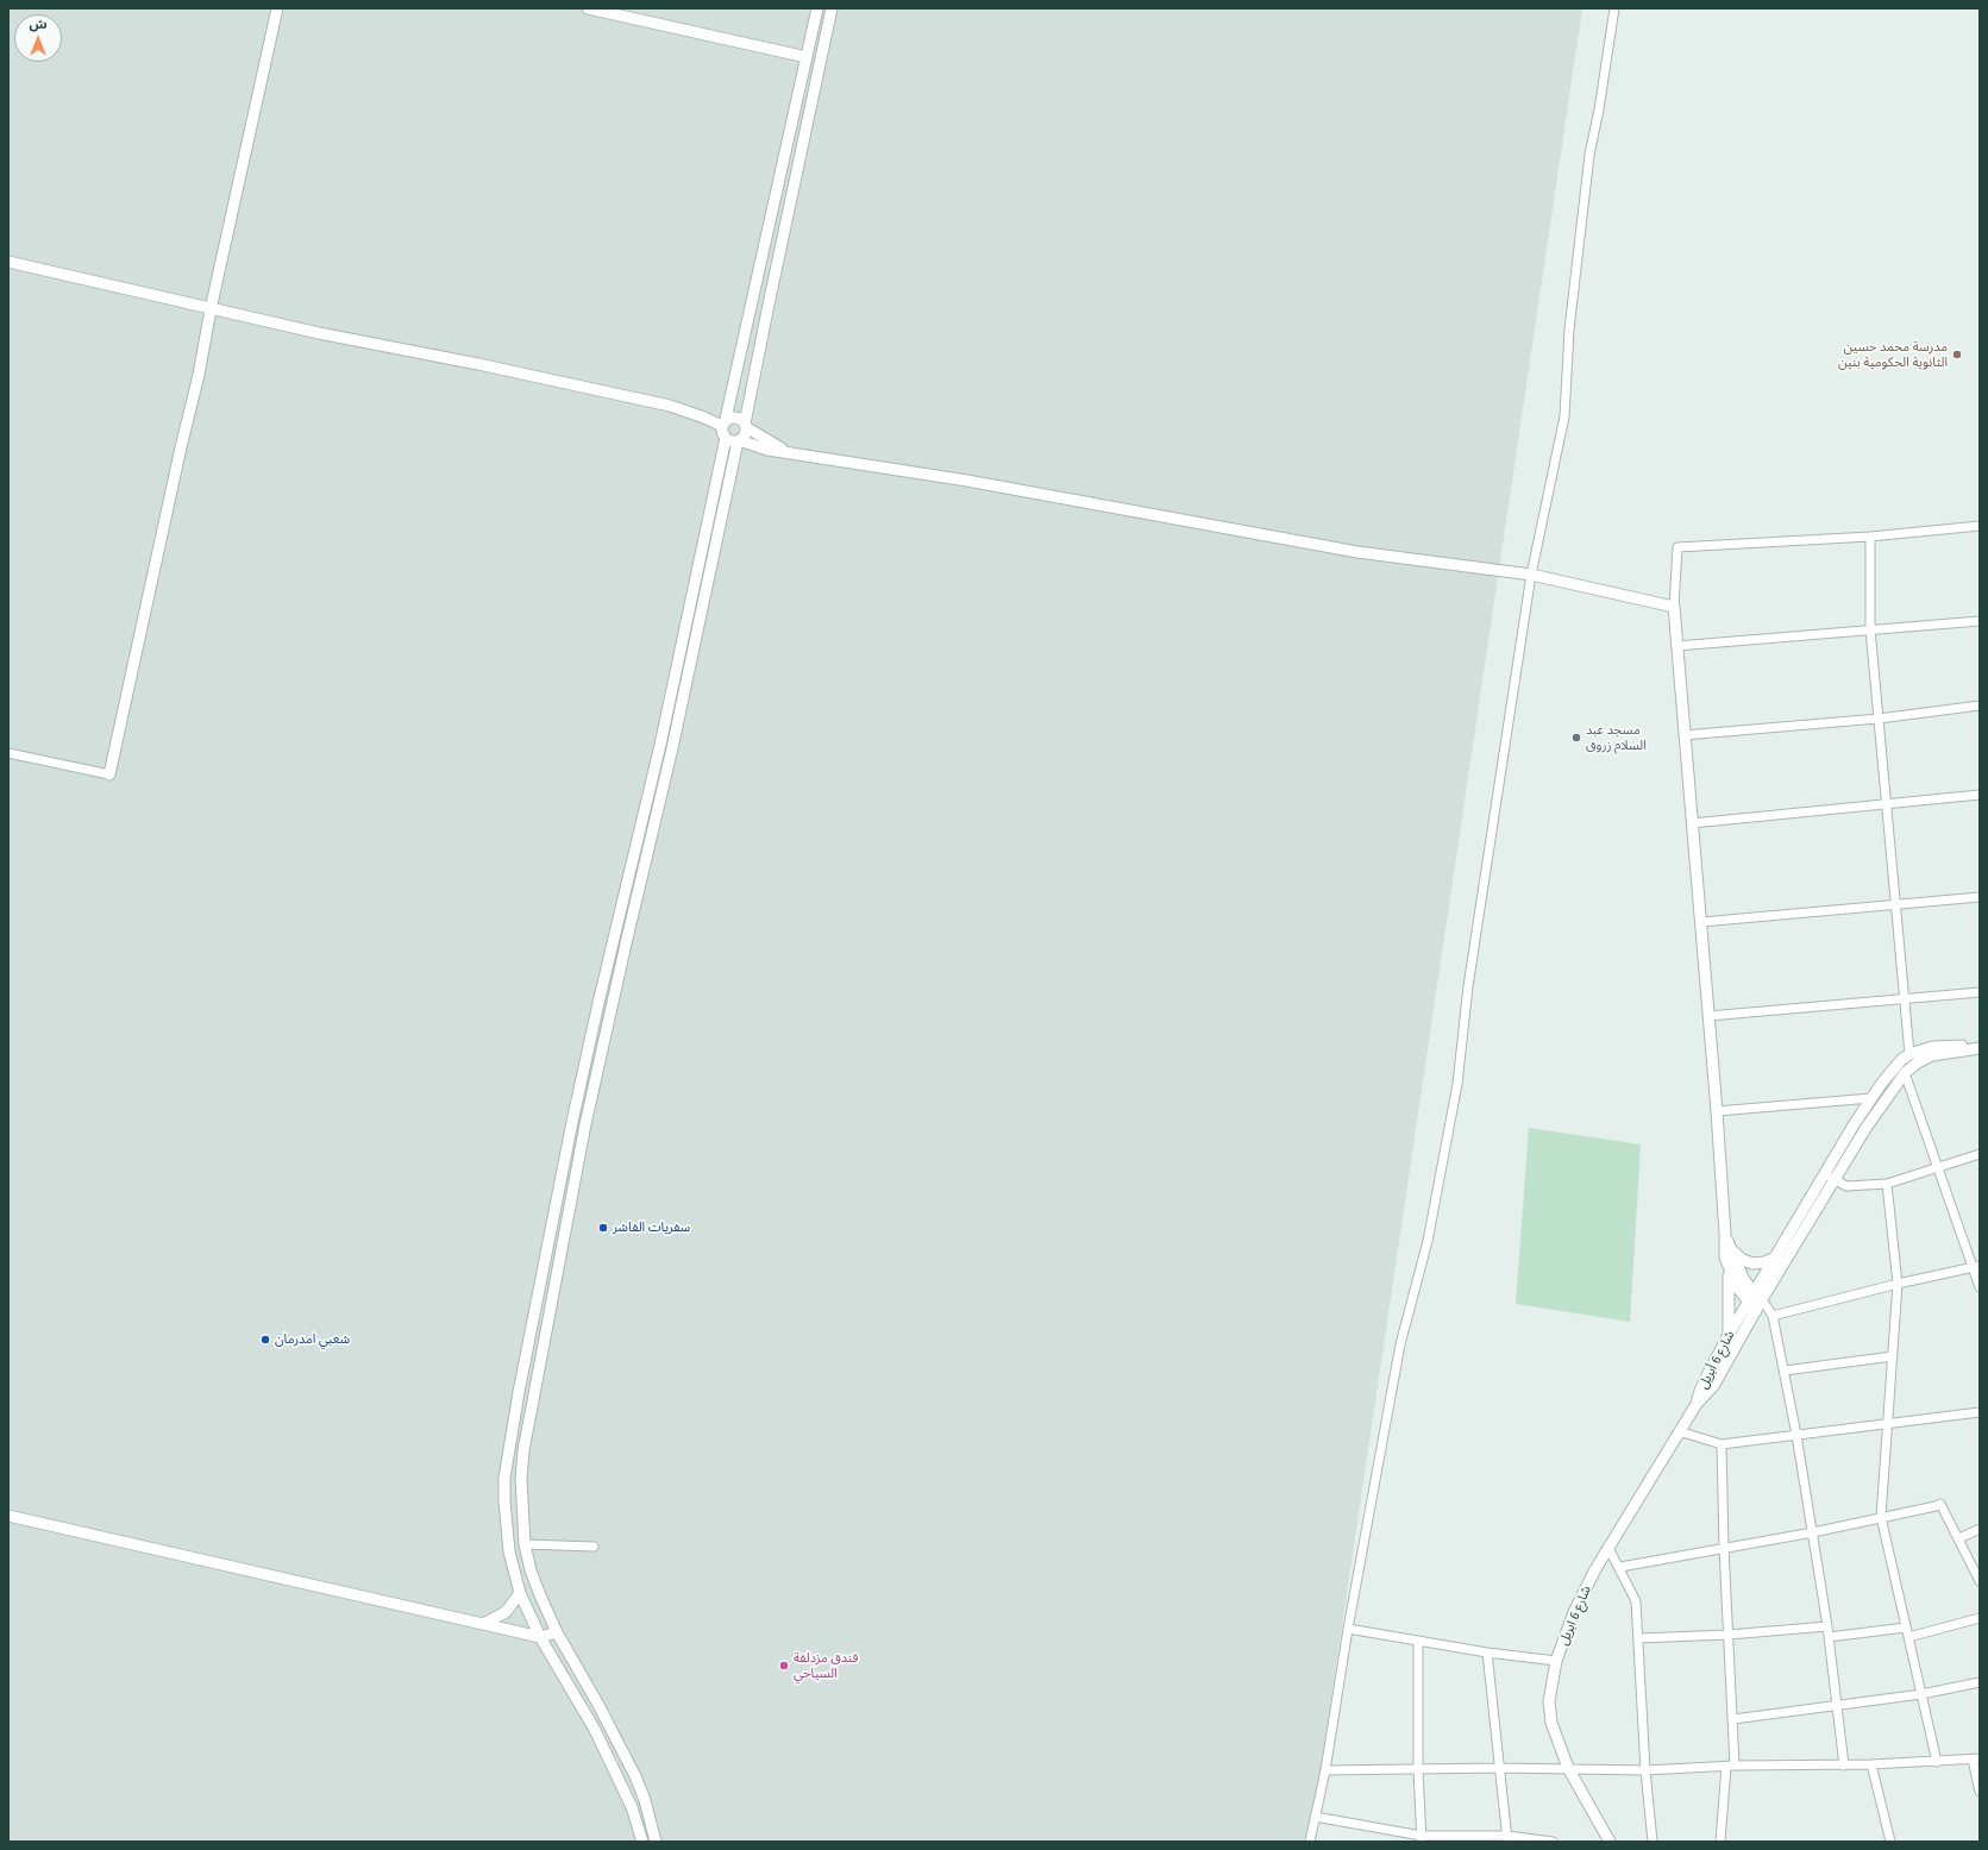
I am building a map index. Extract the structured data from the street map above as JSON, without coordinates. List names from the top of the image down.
{
  "streets": {
    "street": ["شارع 6 أبريل", "شارع 6 ابريل"]
  },
  "crossings": [
    ["شارع 6 أبريل", "شارع 6 ابريل"]
  ],
  "places": [
    "مدرسة محمد حسين الثانوية الحكومية بنين",
    "مسجد عبد السلام زروق",
    "سفريات الفاشر",
    "شعبي امدرمان",
    "فندق مزدلفة السياحي"
  ],
  "north": "top"
}
